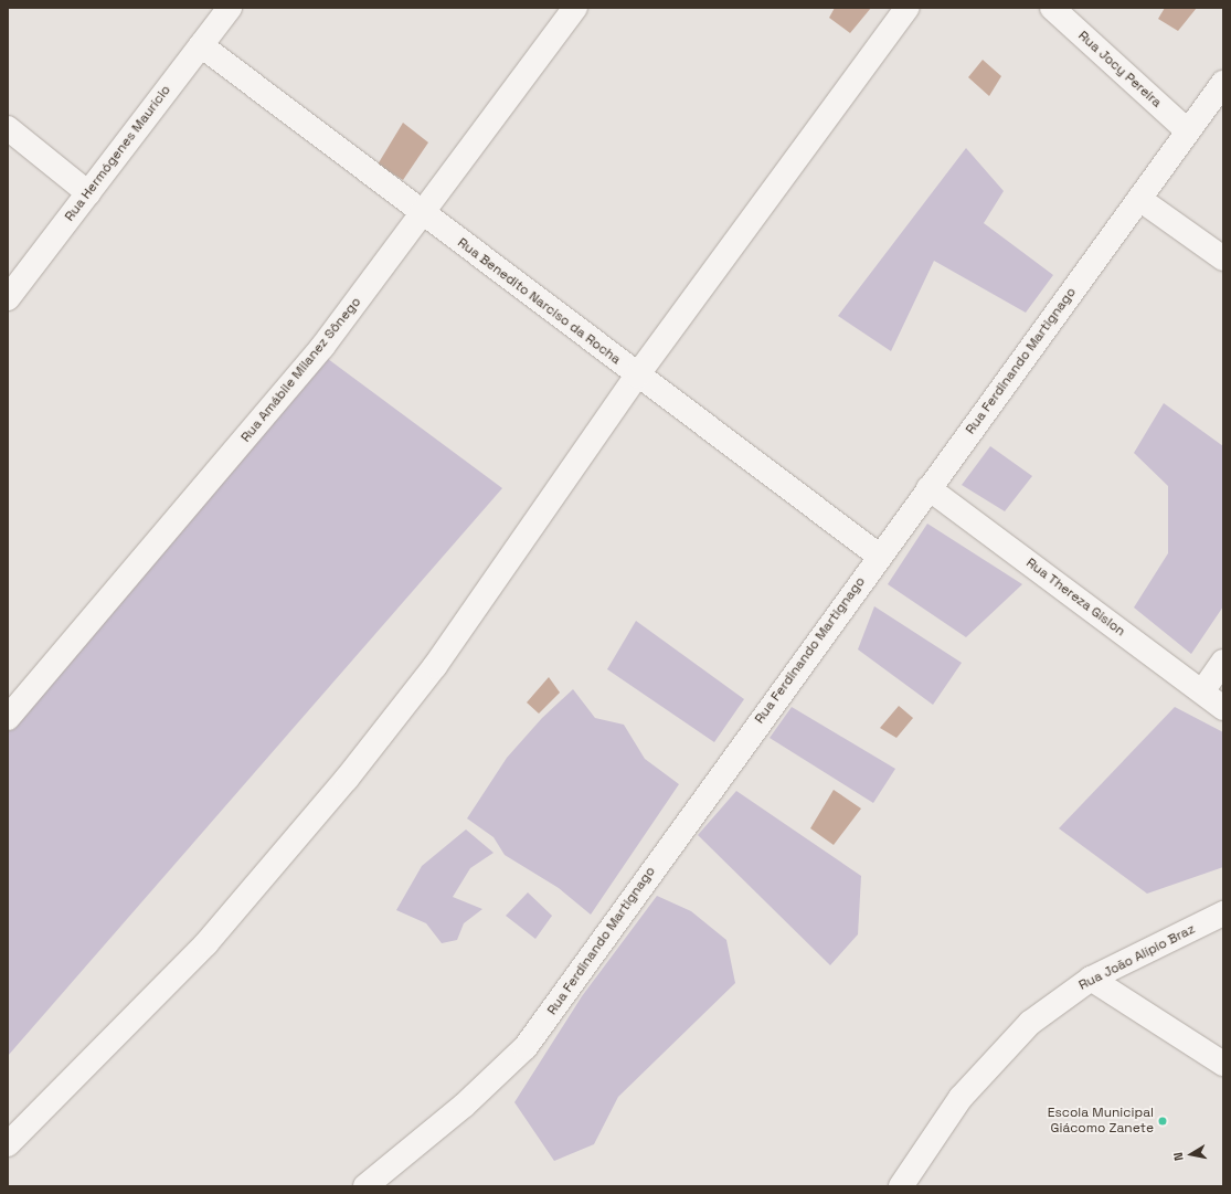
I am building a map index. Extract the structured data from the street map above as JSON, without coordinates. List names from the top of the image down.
{
  "streets": {
    "street": [
      "Rua Jocy Pereira",
      "Rua Hermógenes Maurício",
      "Rua Benedito Narciso da Rocha",
      "Rua Ferdinando Martignago",
      "Rua Amábile Milanez Sônego",
      "Rua Thereza Gislon",
      "Rua João Alípio Braz"
    ]
  },
  "crossings": [
    ["Rua Jocy Pereira", "Rua Ferdinando Martignago"],
    ["Rua Hermógenes Maurício", "Rua Benedito Narciso da Rocha"],
    ["Rua Benedito Narciso da Rocha", "Rua Ferdinando Martignago"],
    ["Rua Benedito Narciso da Rocha", "Rua Amábile Milanez Sônego"],
    ["Rua Ferdinando Martignago", "Rua Thereza Gislon"]
  ],
  "places": ["Escola Municipal Giácomo Zanete"],
  "north": "left"
}
